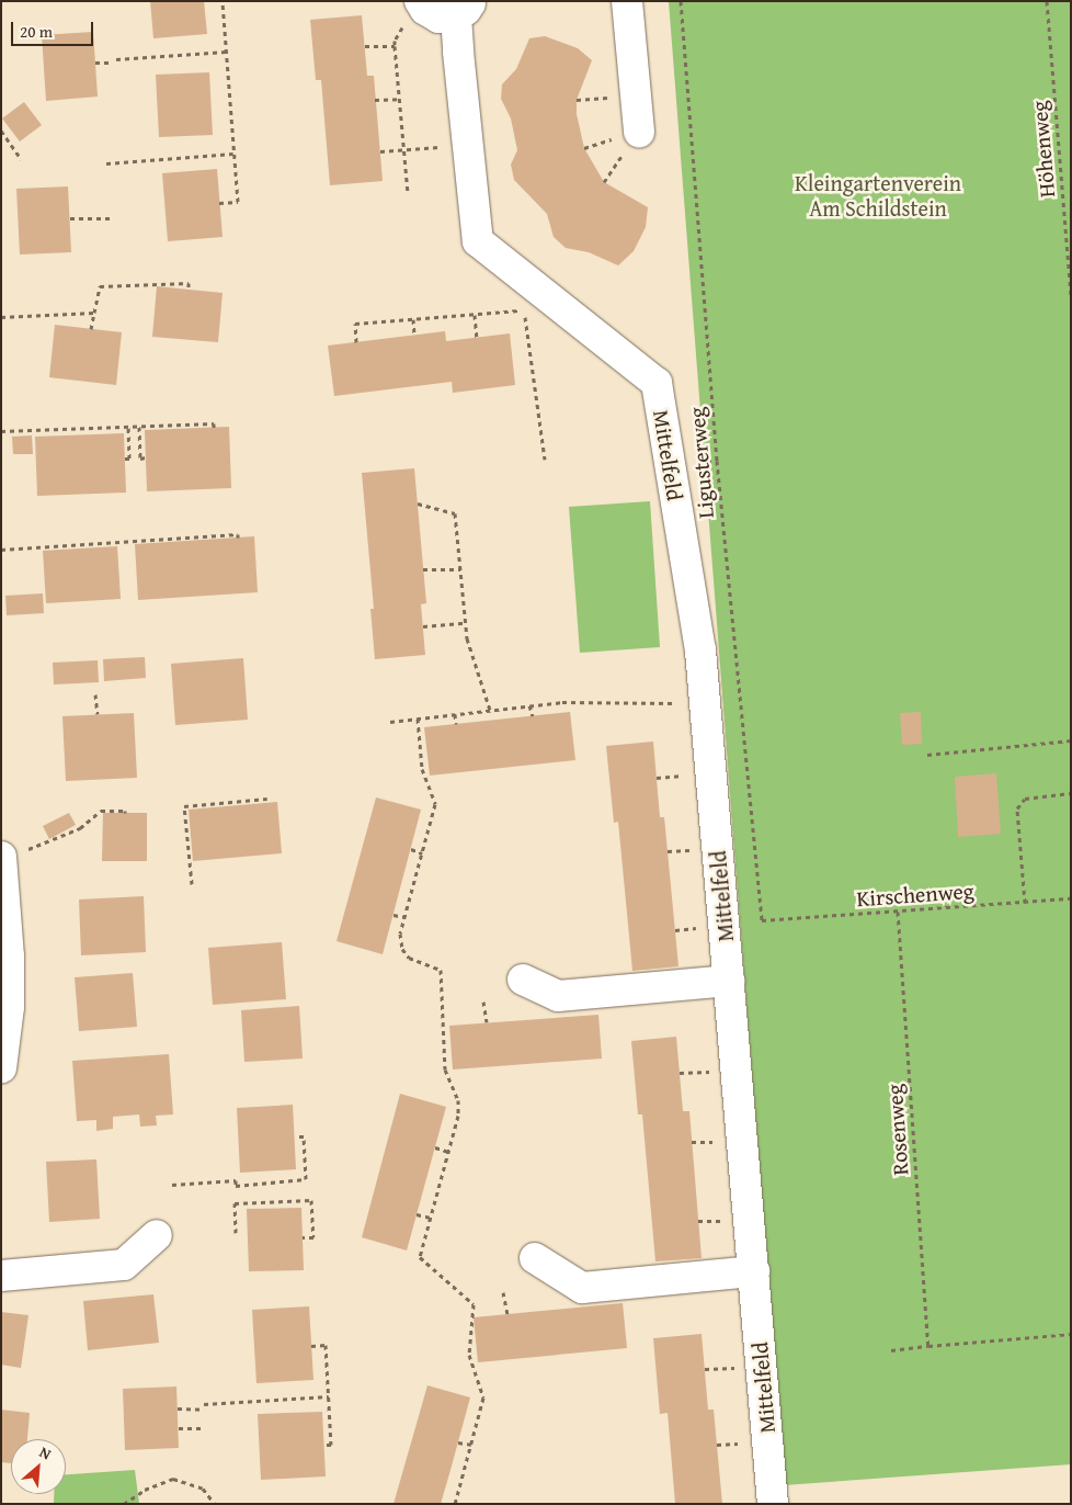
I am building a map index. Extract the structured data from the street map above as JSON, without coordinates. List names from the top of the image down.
{
  "streets": {
    "street": ["Mittelfeld"],
    "path": [
      "Höhenweg",
      "Ligusterweg",
      "Kirschenweg",
      "Rosenweg"
    ]
  },
  "crossings": [
    ["Ligusterweg", "Kirschenweg"],
    ["Kirschenweg", "Rosenweg"]
  ],
  "parks": ["Kleingartenverein Am Schildstein"],
  "scale_bar": "20 m",
  "north": "top right"
}
